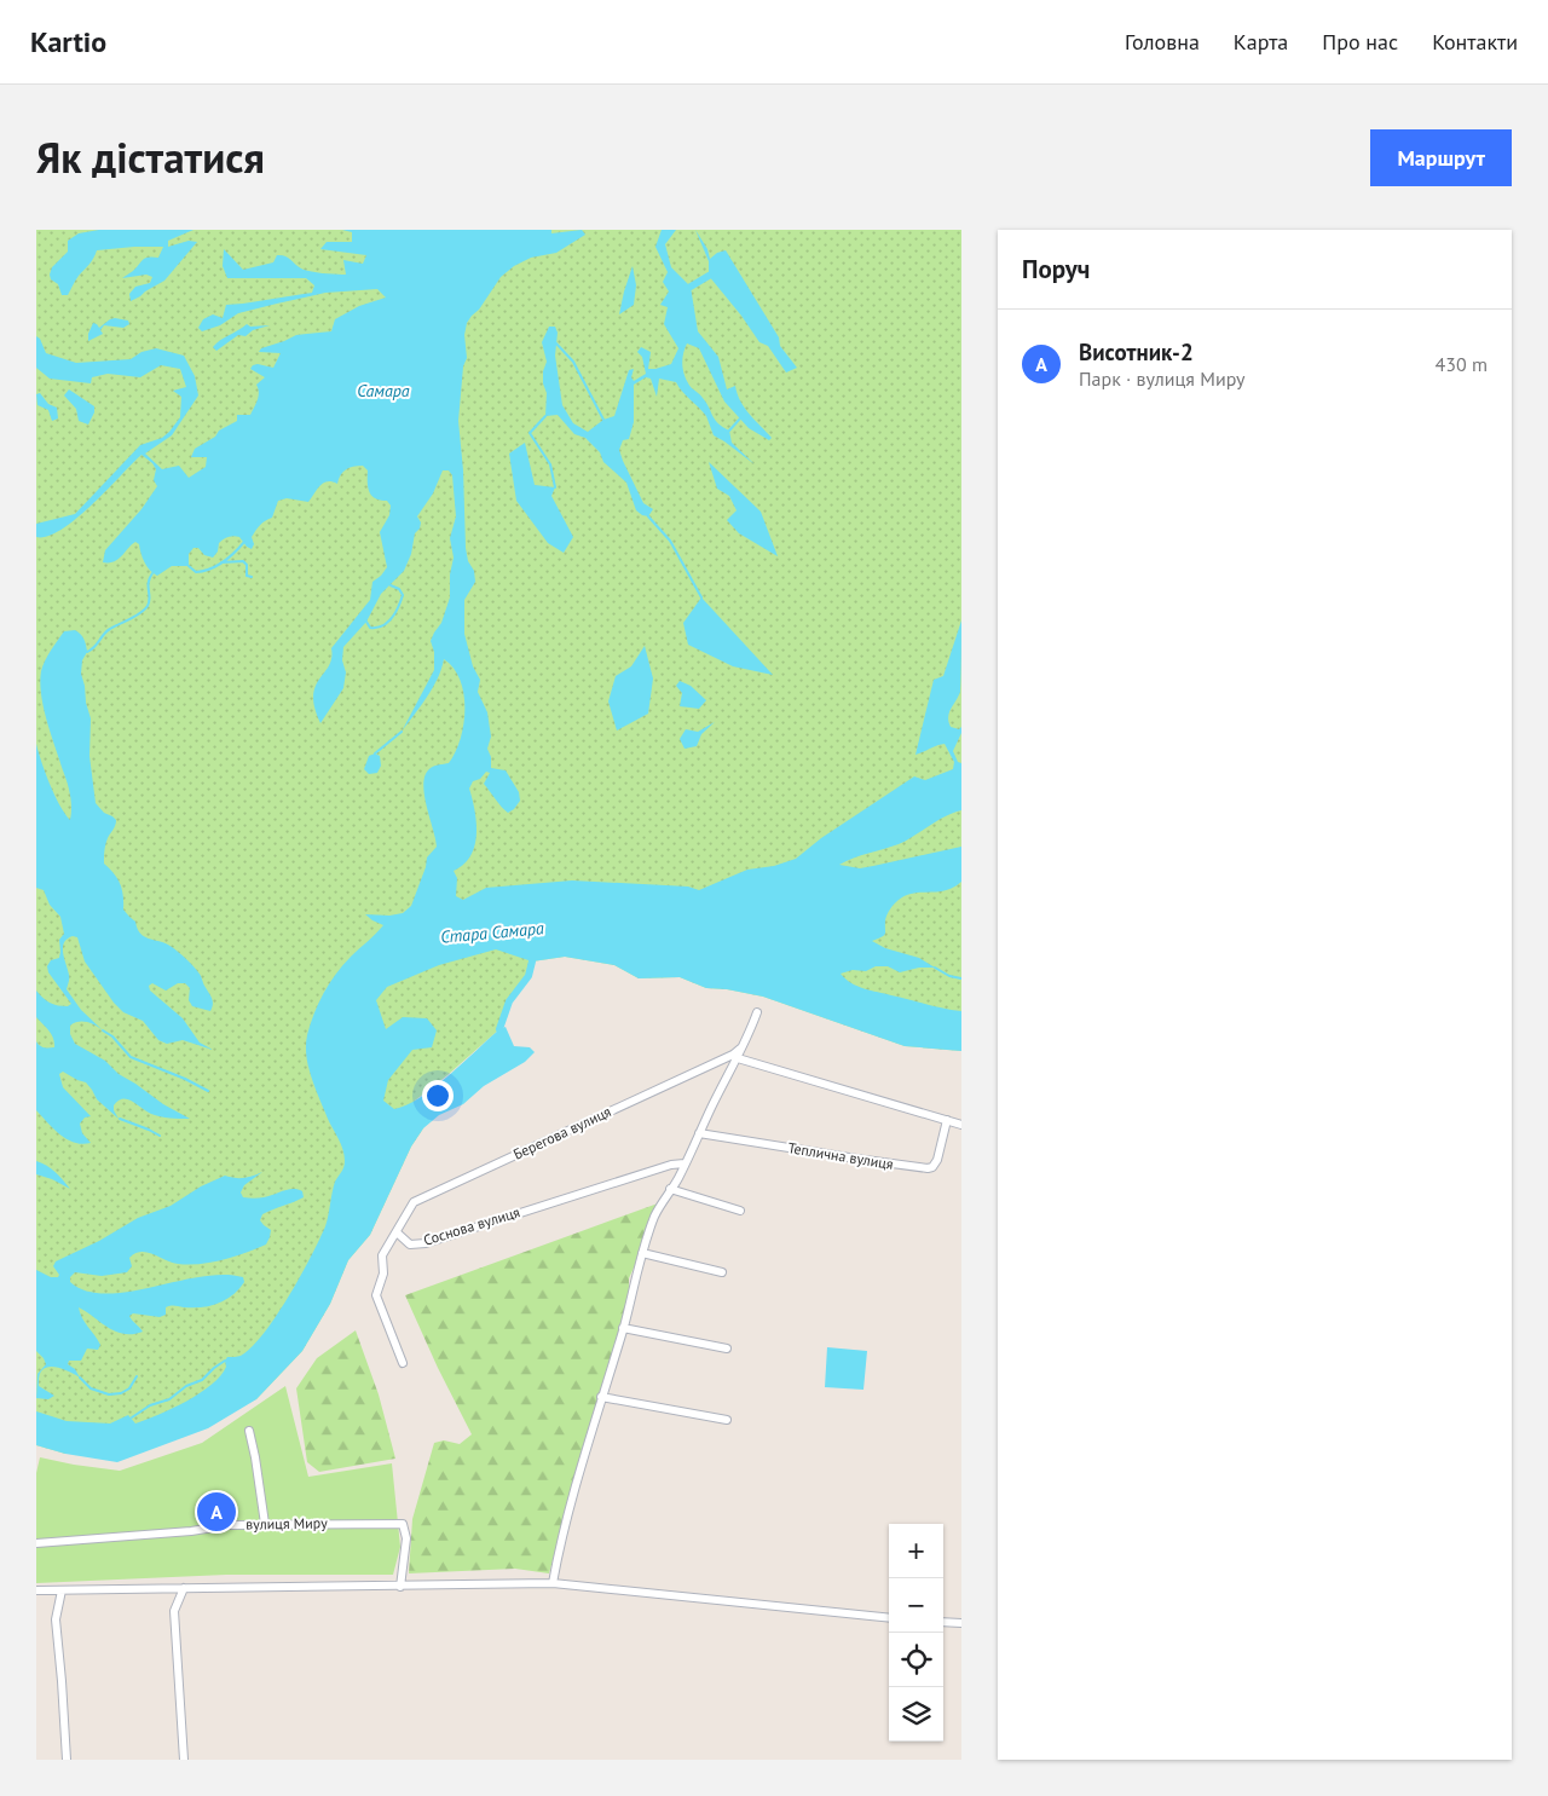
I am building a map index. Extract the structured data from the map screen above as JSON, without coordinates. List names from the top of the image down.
{
  "streets": {
    "street": [
      "Берегова вулиця",
      "Теплична вулиця",
      "Соснова вулиця",
      "вулиця Миру"
    ]
  },
  "crossings": [
    ["Берегова вулиця", "Соснова вулиця"]
  ],
  "water": ["Самара", "Стара Самара"],
  "page": {
    "header": "Kartio",
    "nav": [
      "Головна",
      "Карта",
      "Про нас",
      "Контакти"
    ],
    "title": "Як дістатися",
    "buttons": "Маршрут",
    "heading": "Поруч",
    "list": [
      {
        "mark": "A",
        "name": "Висотник-2",
        "note": "Парк · вулиця Миру",
        "value": "430 m"
      }
    ],
    "pins": "A",
    "map_buttons": ["+", "−"]
  }
}
